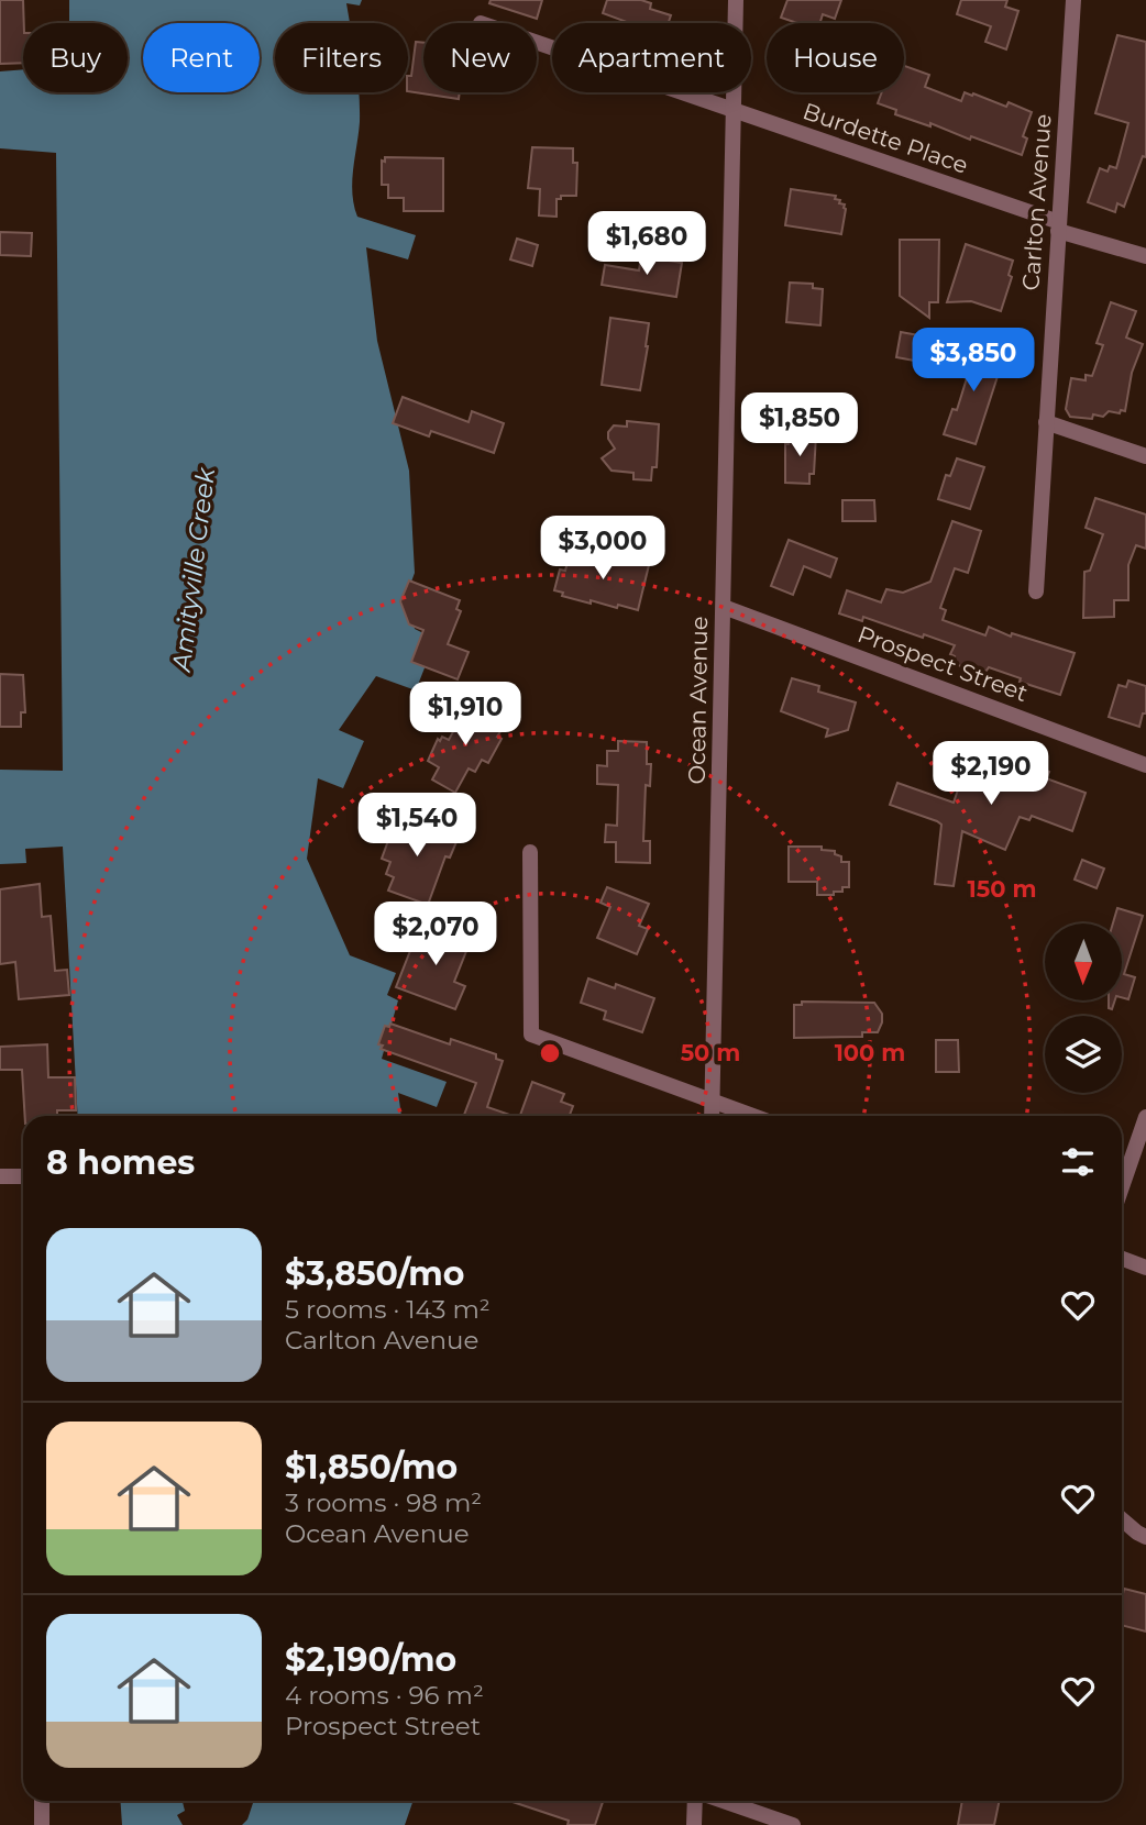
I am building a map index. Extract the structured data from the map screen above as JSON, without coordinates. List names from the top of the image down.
{
  "streets": {
    "street": [
      "Burdette Place",
      "Carlton Avenue",
      "Prospect Street",
      "Ocean Avenue"
    ]
  },
  "crossings": [
    ["Burdette Place", "Carlton Avenue"],
    ["Burdette Place", "Ocean Avenue"],
    ["Prospect Street", "Ocean Avenue"]
  ],
  "water": ["Amityville Creek"],
  "north": "bottom",
  "page": {
    "chip": [
      "Buy",
      "Rent",
      "Filters",
      "New",
      "Apartment",
      "House"
    ],
    "price": [
      "$1,680",
      "$3,850",
      "$1,850",
      "$3,000",
      "$1,910",
      "$2,190",
      "$1,540",
      "$2,070"
    ],
    "heading": "8 homes",
    "list": [
      {
        "name": "$3,850/mo",
        "note": "5 rooms · 143 m² · Carlton Avenue"
      },
      {
        "name": "$1,850/mo",
        "note": "3 rooms · 98 m² · Ocean Avenue"
      },
      {
        "name": "$2,190/mo",
        "note": "4 rooms · 96 m² · Prospect Street"
      }
    ]
  },
  "rings": ["150 m", "50 m", "100 m"]
}
